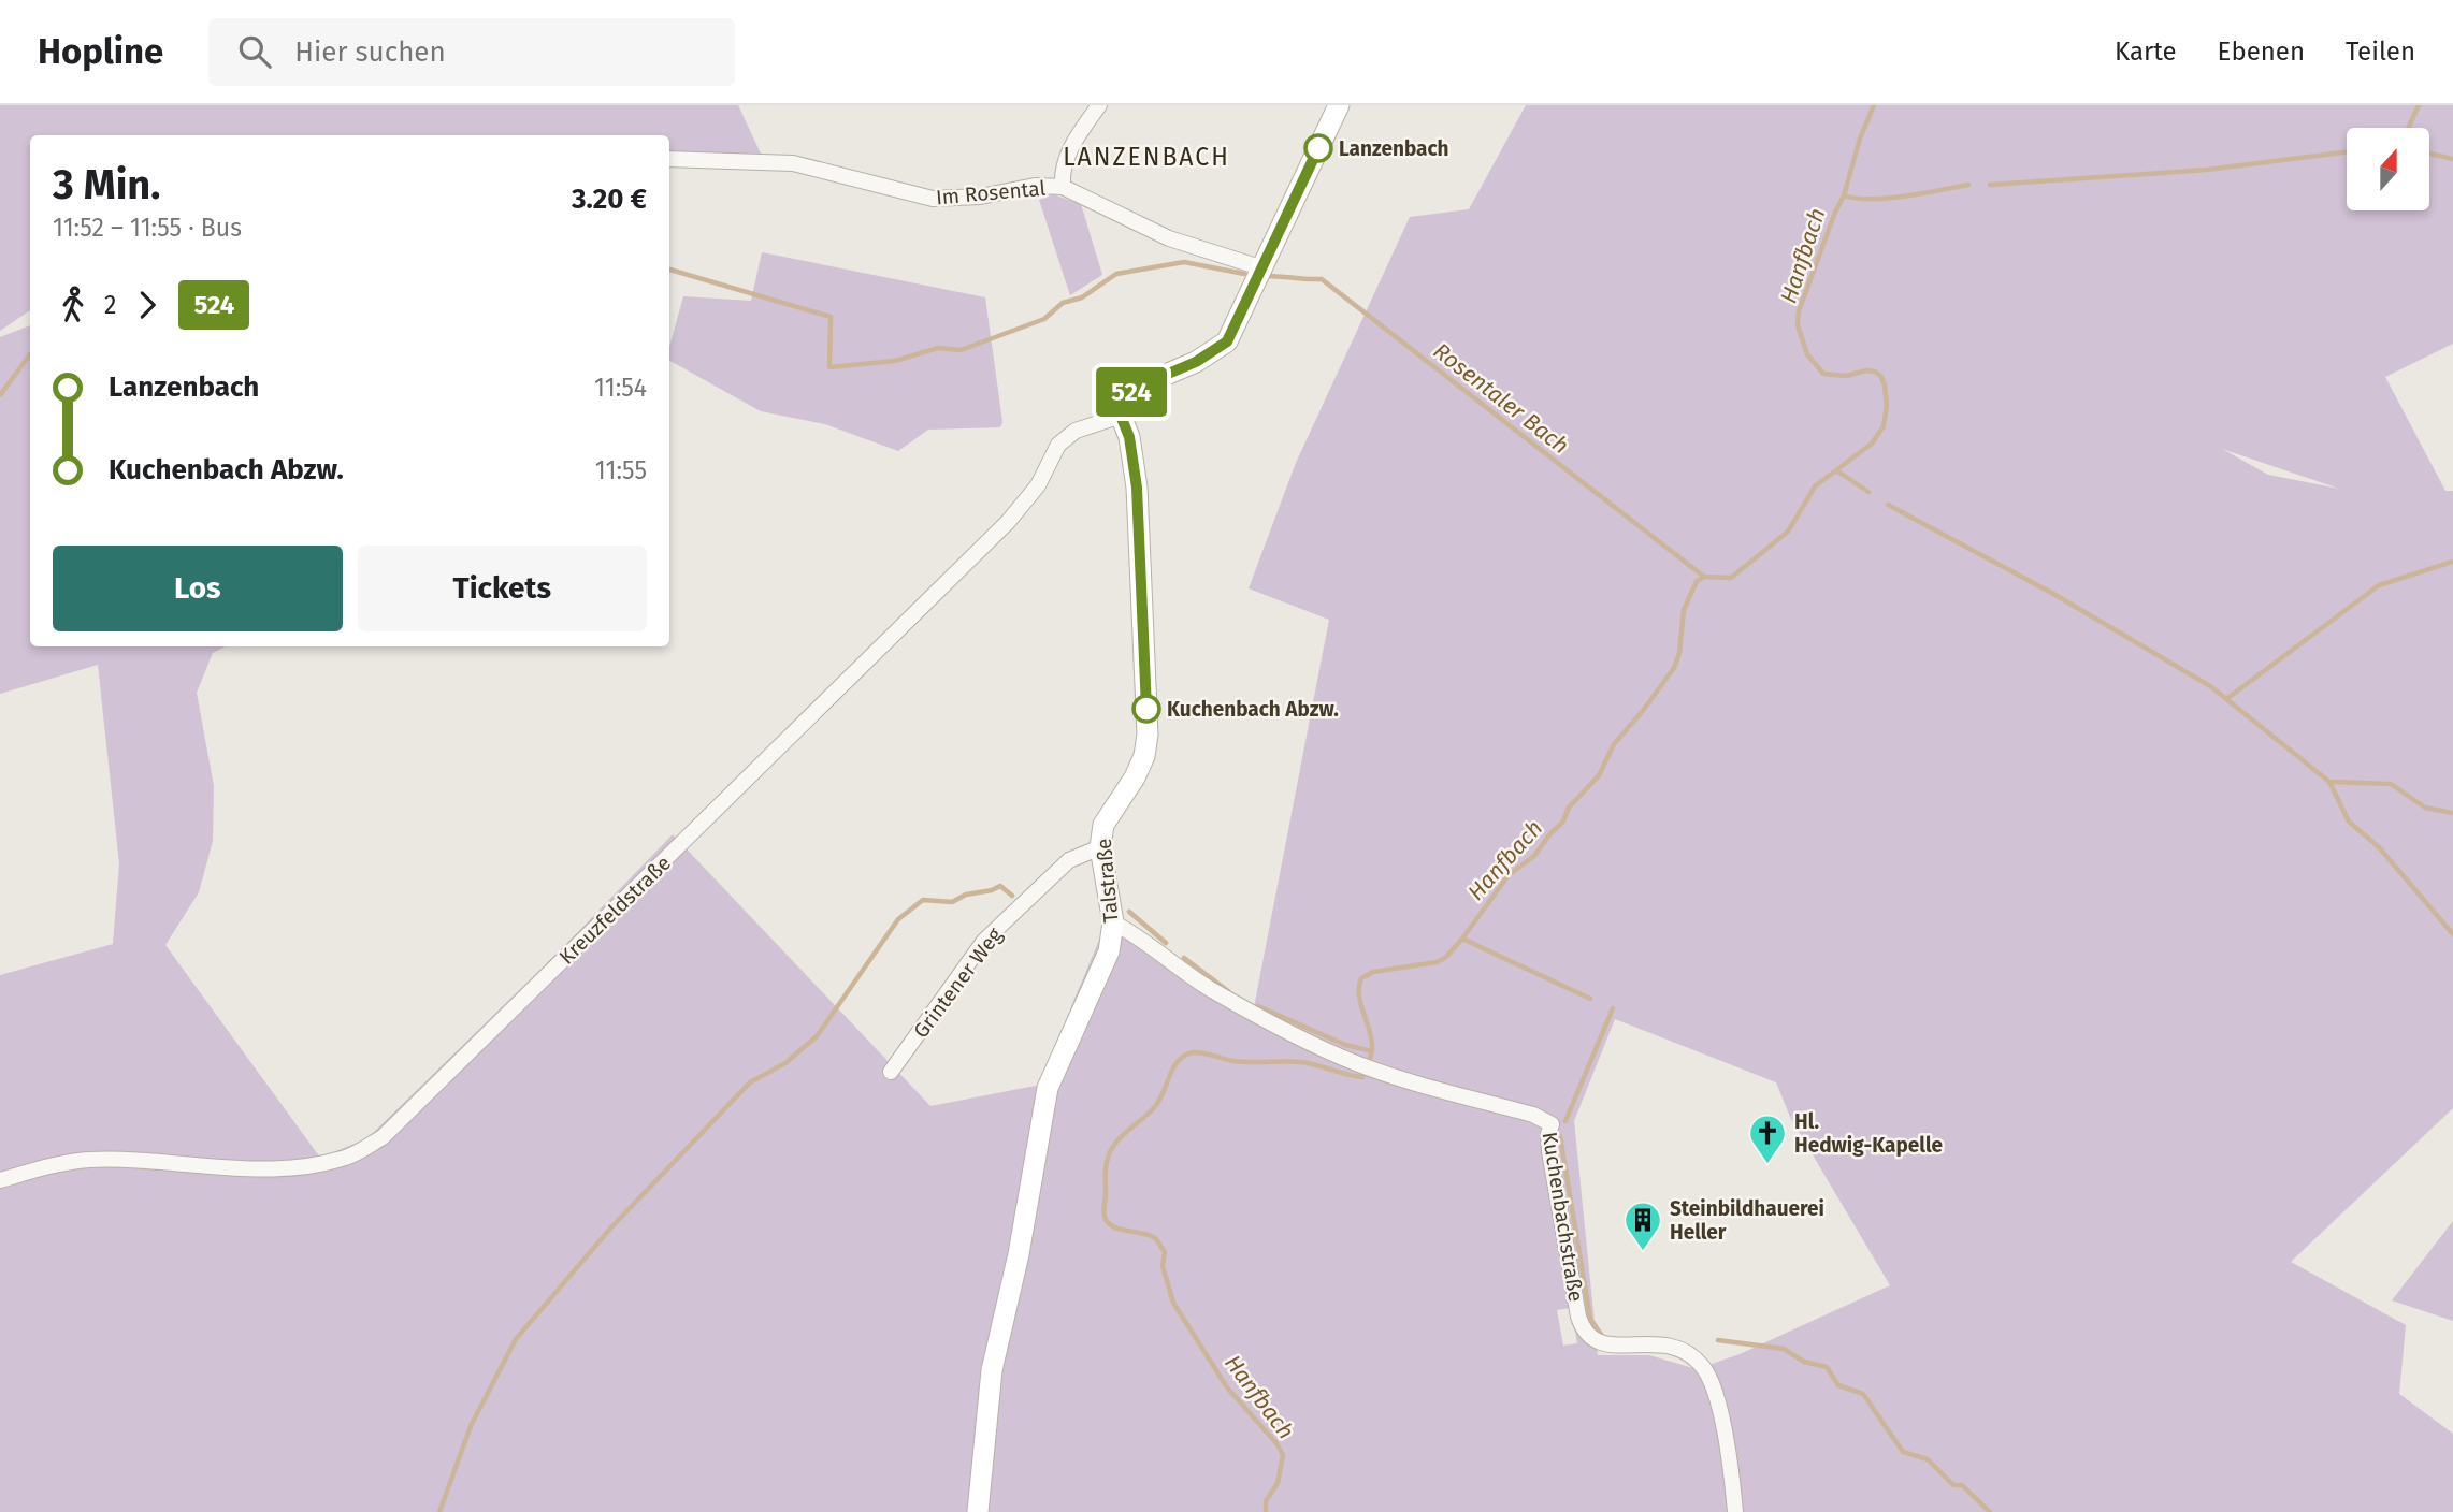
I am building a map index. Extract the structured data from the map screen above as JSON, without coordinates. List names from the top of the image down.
{
  "streets": {
    "main road": ["Talstraße"],
    "street": [
      "Im Rosental",
      "Kreuzfeldstraße",
      "Grintener Weg",
      "Kuchenbachstraße"
    ]
  },
  "crossings": [
    ["Talstraße", "Kreuzfeldstraße"],
    ["Talstraße", "Grintener Weg"],
    ["Talstraße", "Kuchenbachstraße"]
  ],
  "districts": ["LANZENBACH"],
  "water": ["Hanfbach", "Rosentaler Bach"],
  "places": {
    "other": ["Lanzenbach", "Kuchenbach Abzw."],
    "church": ["Hl. Hedwig-Kapelle"],
    "building": ["Steinbildhauerei Heller"]
  },
  "lines": ["bus line 524"],
  "north": "top",
  "page": {
    "header": "Hopline",
    "search": "Hier suchen",
    "nav": ["Karte", "Ebenen", "Teilen"],
    "on_map": "524",
    "heading": ["3 Min.", "11:52 – 11:55 · Bus", "3.20 €"],
    "legs": ["2", "524"],
    "list": [
      {
        "name": "Lanzenbach",
        "value": "11:54"
      },
      {
        "name": "Kuchenbach Abzw.",
        "value": "11:55"
      }
    ],
    "buttons": ["Los", "Tickets"]
  }
}
